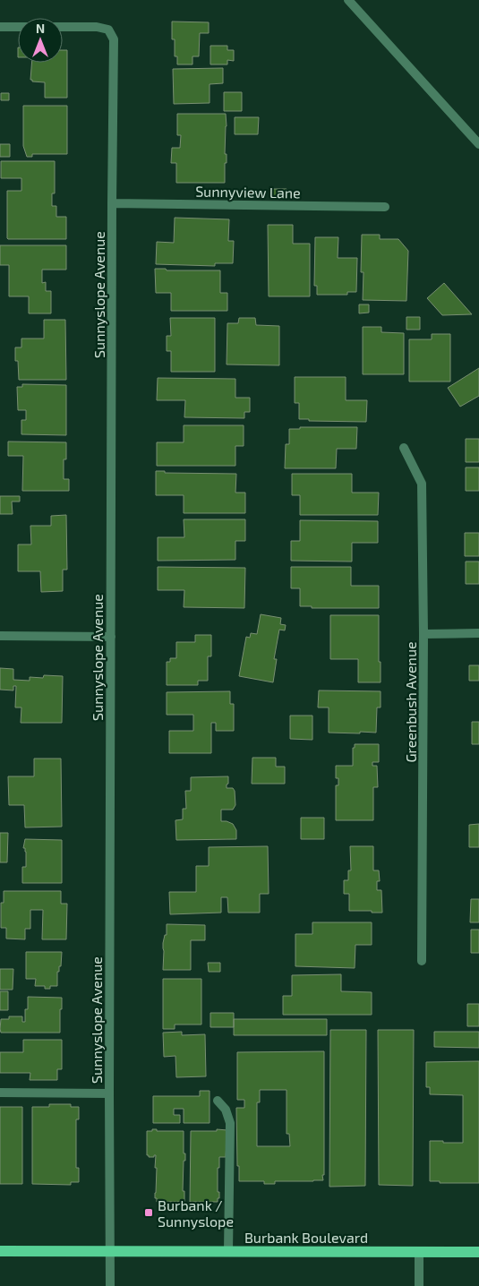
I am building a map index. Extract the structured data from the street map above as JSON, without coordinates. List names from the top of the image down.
{
  "streets": {
    "main road": ["Burbank Boulevard"],
    "street": ["Sunnyview Lane", "Sunnyslope Avenue", "Greenbush Avenue"]
  },
  "crossings": [
    ["Sunnyview Lane", "Sunnyslope Avenue"],
    ["Sunnyslope Avenue", "Burbank Boulevard"]
  ],
  "places": {
    "transit": ["Burbank / Sunnyslope"]
  },
  "north": "top"
}
